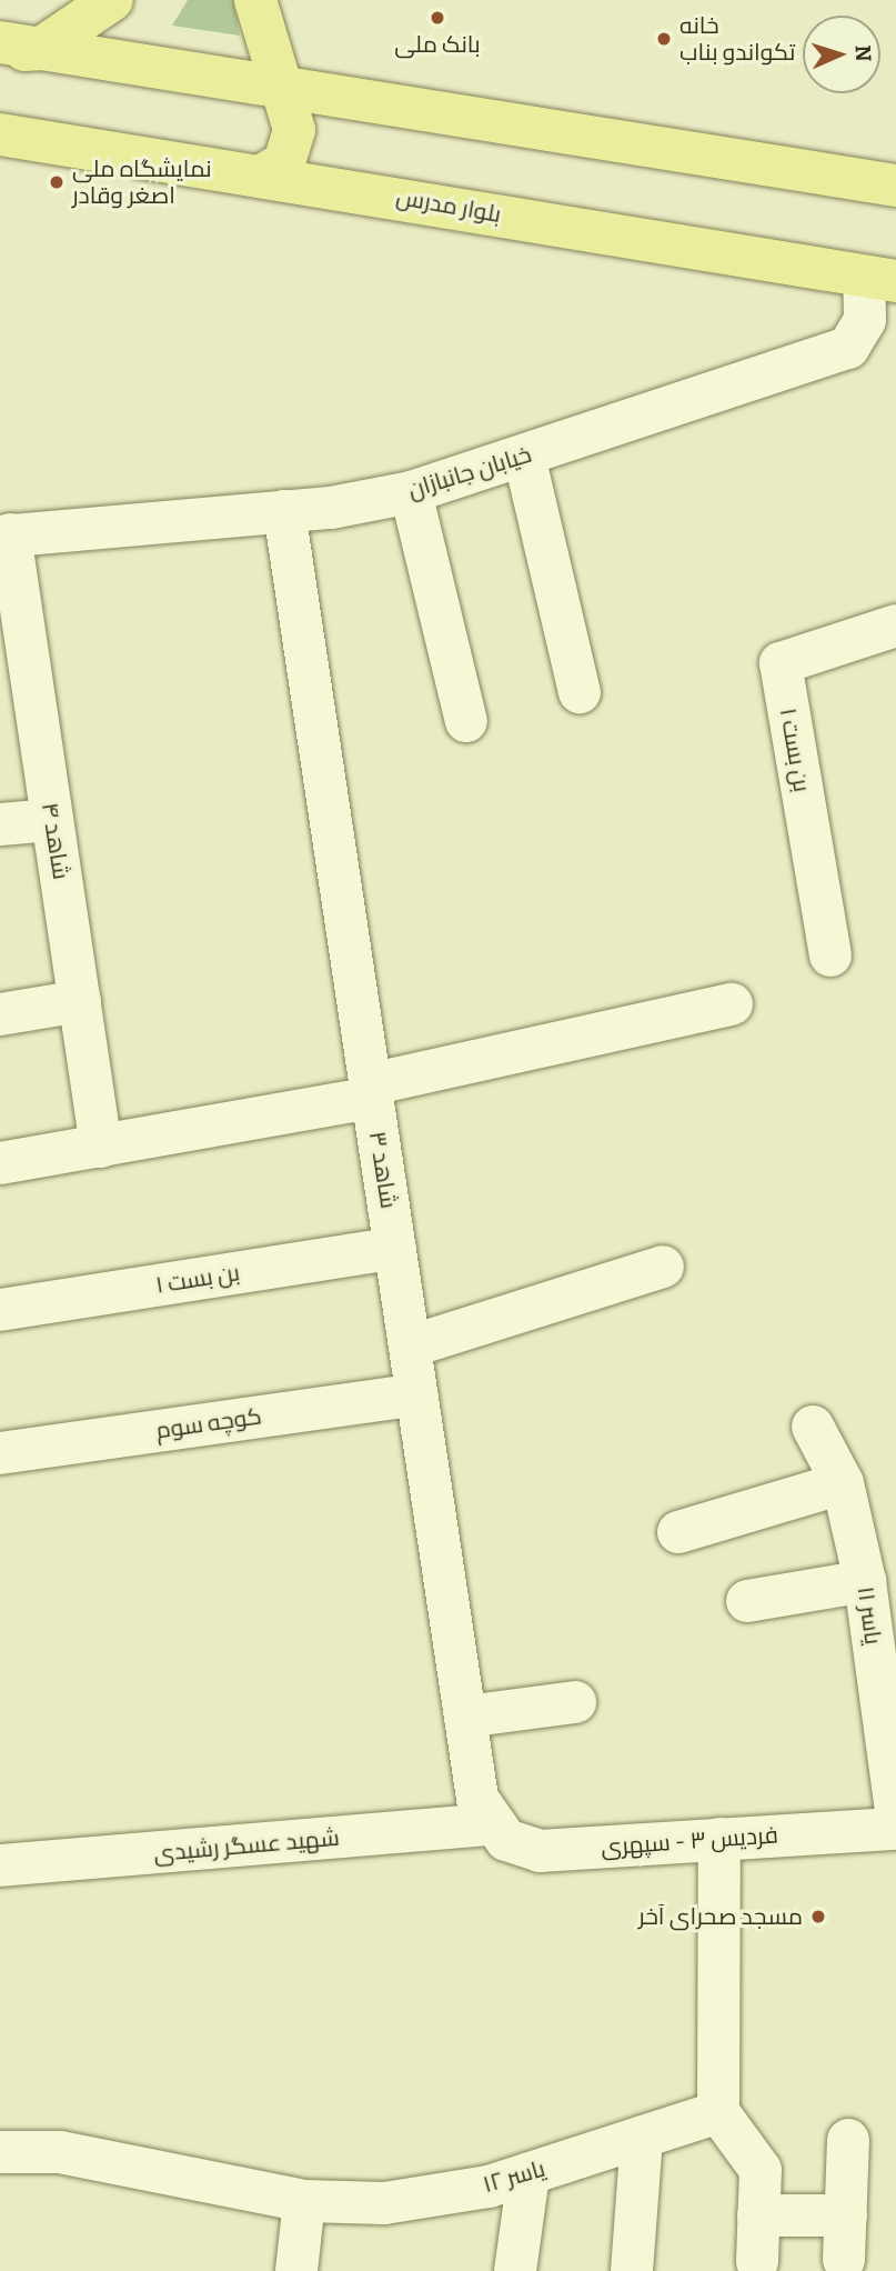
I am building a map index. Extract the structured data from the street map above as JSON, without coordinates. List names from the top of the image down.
{
  "streets": {
    "main road": ["بلوار مدرس"],
    "street": [
      "خیابان جانبازان",
      "بن بست ۱",
      "شاهد ۴",
      "شاهد ۳",
      "کوچه سوم",
      "یاسر ۱۱",
      "فردیس ۳ - سپهری",
      "شهید عسگر رشیدی",
      "یاسر ۱۲"
    ]
  },
  "crossings": [
    ["بلوار مدرس", "خیابان جانبازان"],
    ["خیابان جانبازان", "شاهد ۴"],
    ["خیابان جانبازان", "شاهد ۳"],
    ["بن بست ۱", "شاهد ۳"],
    ["شاهد ۳", "کوچه سوم"],
    ["شاهد ۳", "فردیس ۳ - سپهری"],
    ["شاهد ۳", "شهید عسگر رشیدی"],
    ["فردیس ۳ - سپهری", "شهید عسگر رشیدی"]
  ],
  "places": [
    "بانک ملی",
    "خانه تکواندو بناب",
    "نمایشگاه ملی اصغر وقادر",
    "مسجد صحرای آخر"
  ],
  "north": "right"
}
